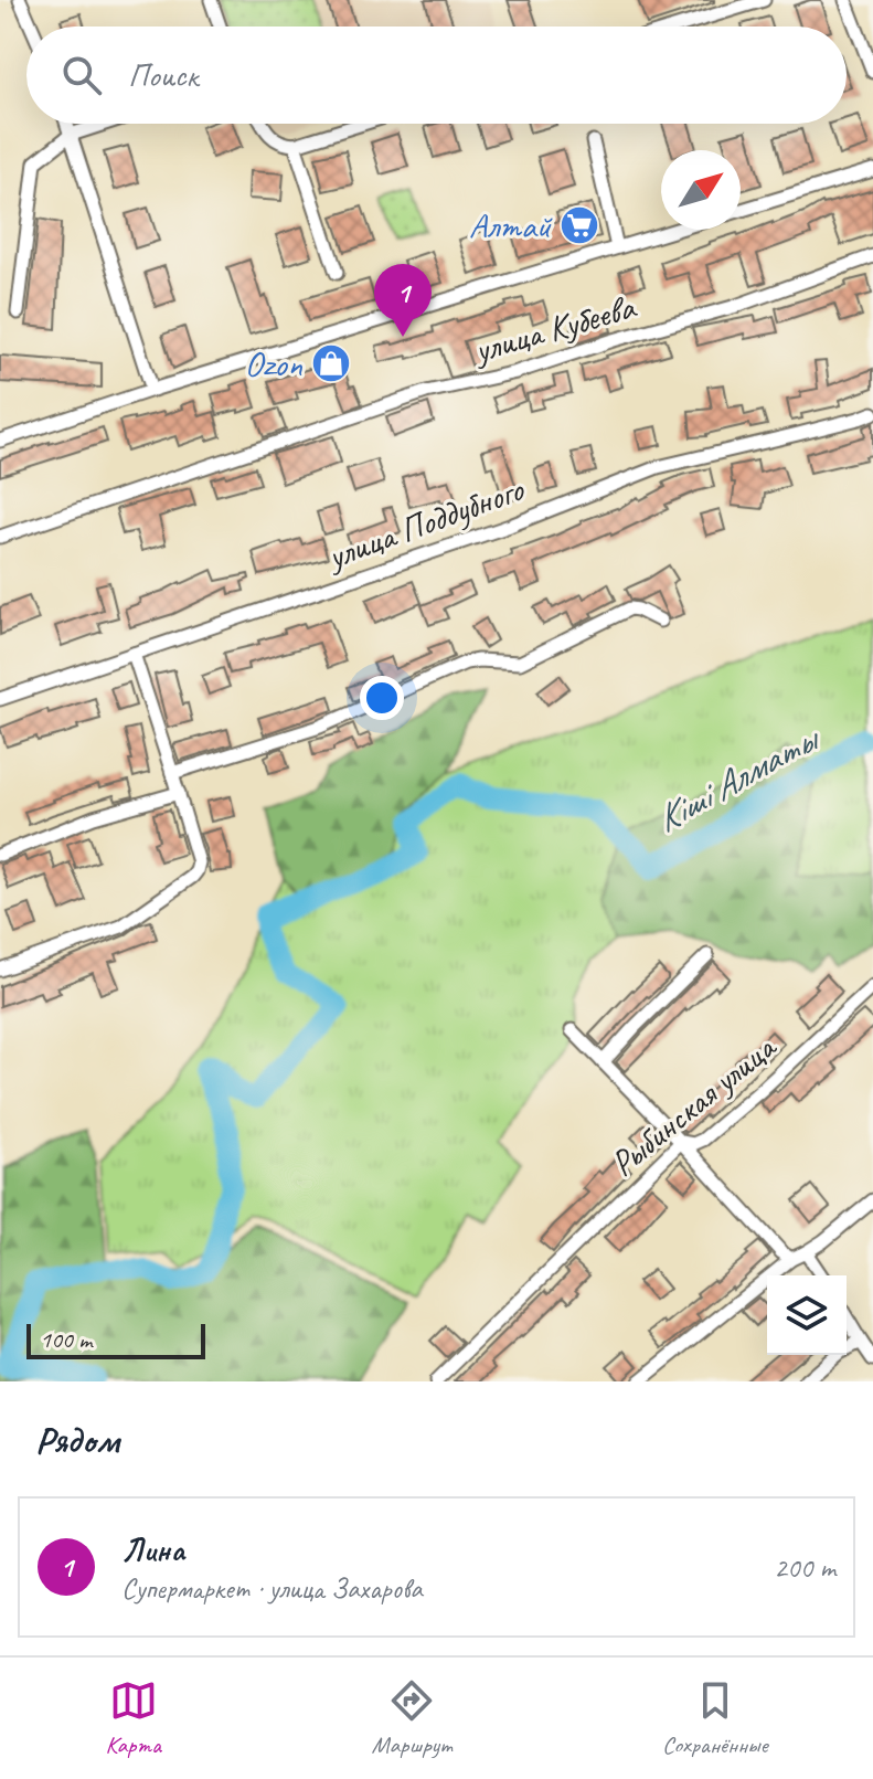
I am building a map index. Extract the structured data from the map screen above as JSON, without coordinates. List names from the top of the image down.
{
  "streets": {
    "street": ["улица Кубеева", "улица Поддубного", "Рыбинская улица"]
  },
  "water": ["Кіші Алматы"],
  "places": {
    "supermarket": ["Алтай"],
    "shop": ["Ozon"]
  },
  "scale_bar": "100 m",
  "north": "top right",
  "page": {
    "search": "Поиск",
    "pins": "1",
    "scale": "100 m",
    "heading": "Рядом",
    "list": [
      {
        "mark": "1",
        "name": "Лина",
        "note": "Супермаркет · улица Захарова",
        "value": "200 m"
      }
    ],
    "nav": ["Карта", "Маршрут", "Сохранённые"]
  }
}
